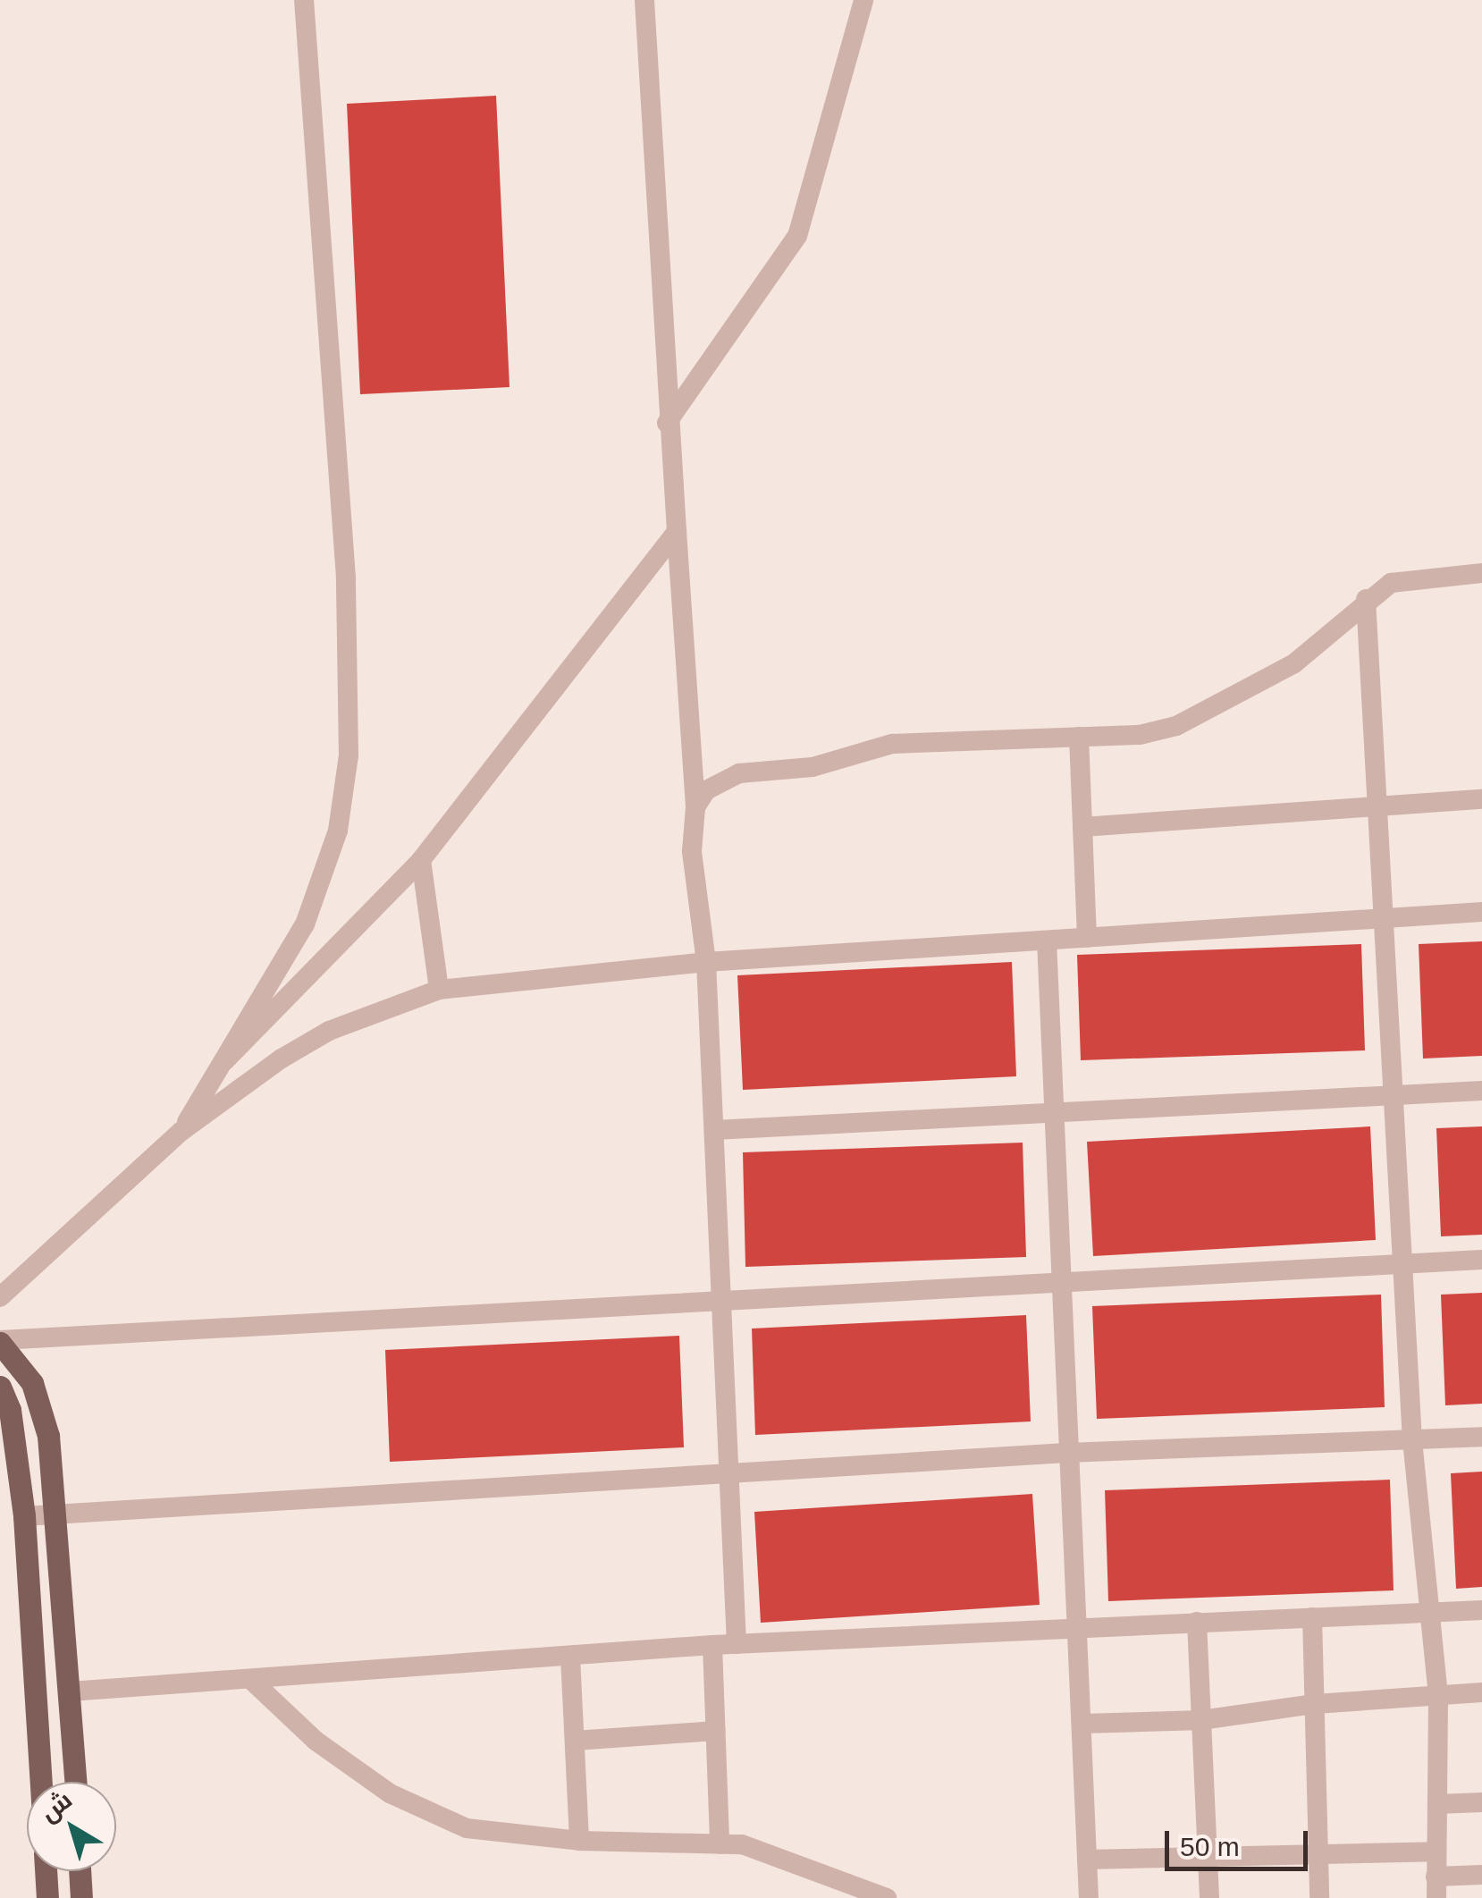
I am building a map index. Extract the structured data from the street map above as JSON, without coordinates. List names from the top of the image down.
{
  "scale_bar": "50 m",
  "north": "top left"
}
